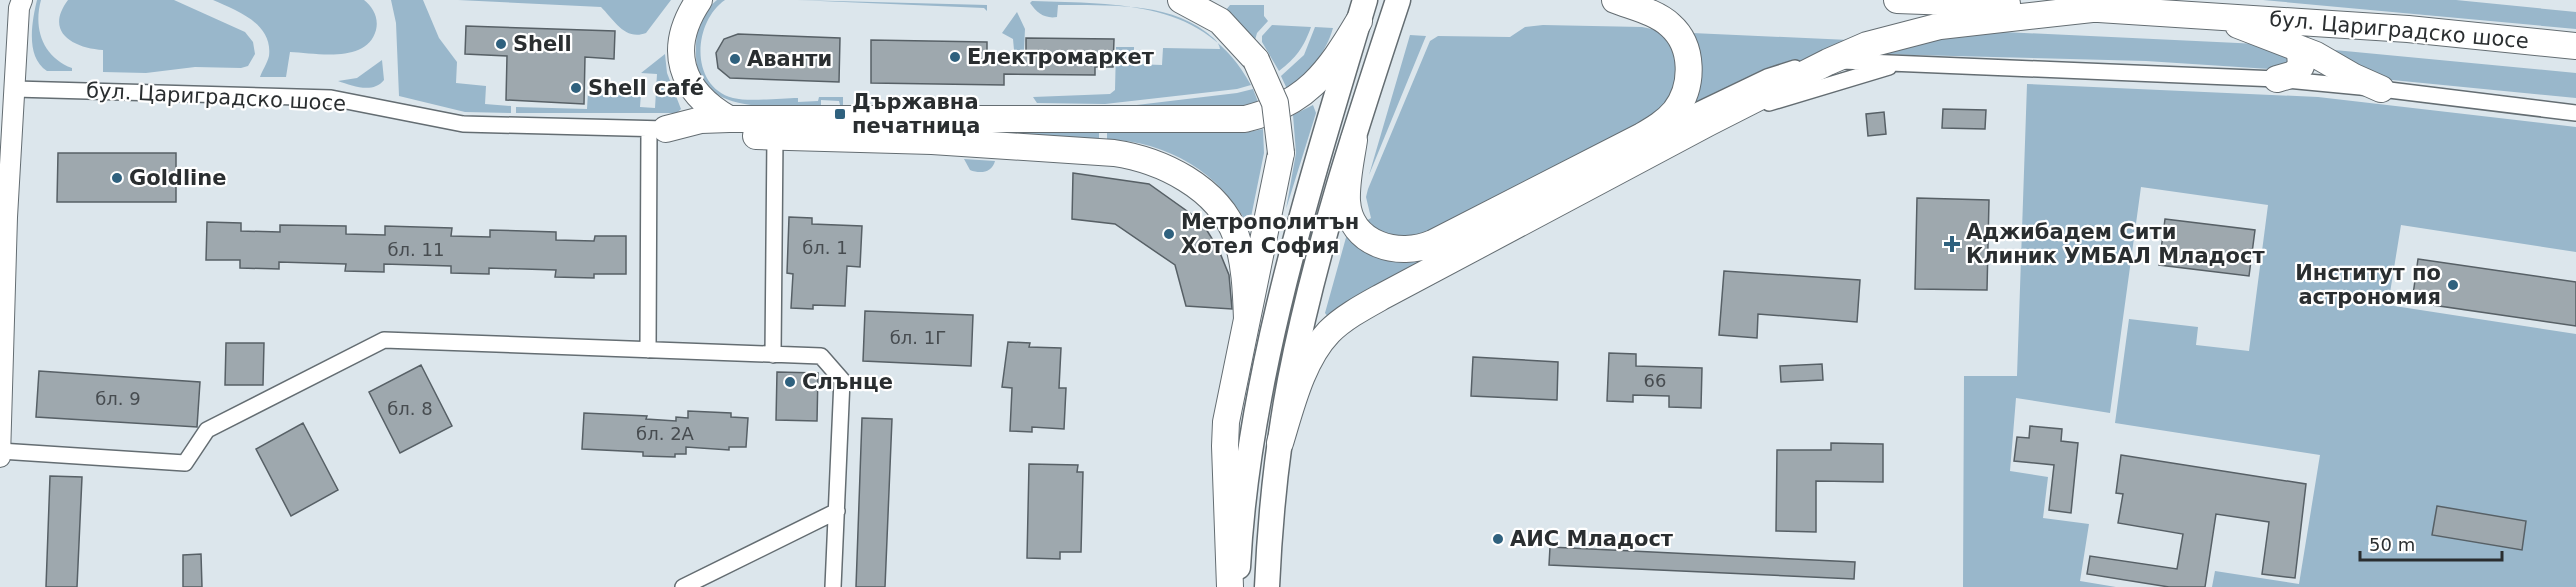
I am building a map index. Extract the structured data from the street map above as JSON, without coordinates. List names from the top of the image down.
{
  "streets": {
    "highway": ["бул. Цариградско шосе"]
  },
  "places": {
    "other": [
      "Shell",
      "Електромаркет",
      "Аванти",
      "Shell café",
      "Goldline",
      "Метрополитън Хотел София",
      "Институт по астрономия",
      "Слънце",
      "АИС Младост"
    ],
    "transit": ["Държавна печатница"],
    "health": ["Аджибадем Сити Клиник УМБАЛ Младост"]
  },
  "house_numbers": [
    "бл. 1",
    "бл. 11",
    "бл. 1Г",
    "66",
    "бл. 9",
    "бл. 8",
    "бл. 2А"
  ],
  "scale_bar": "50 m"
}
